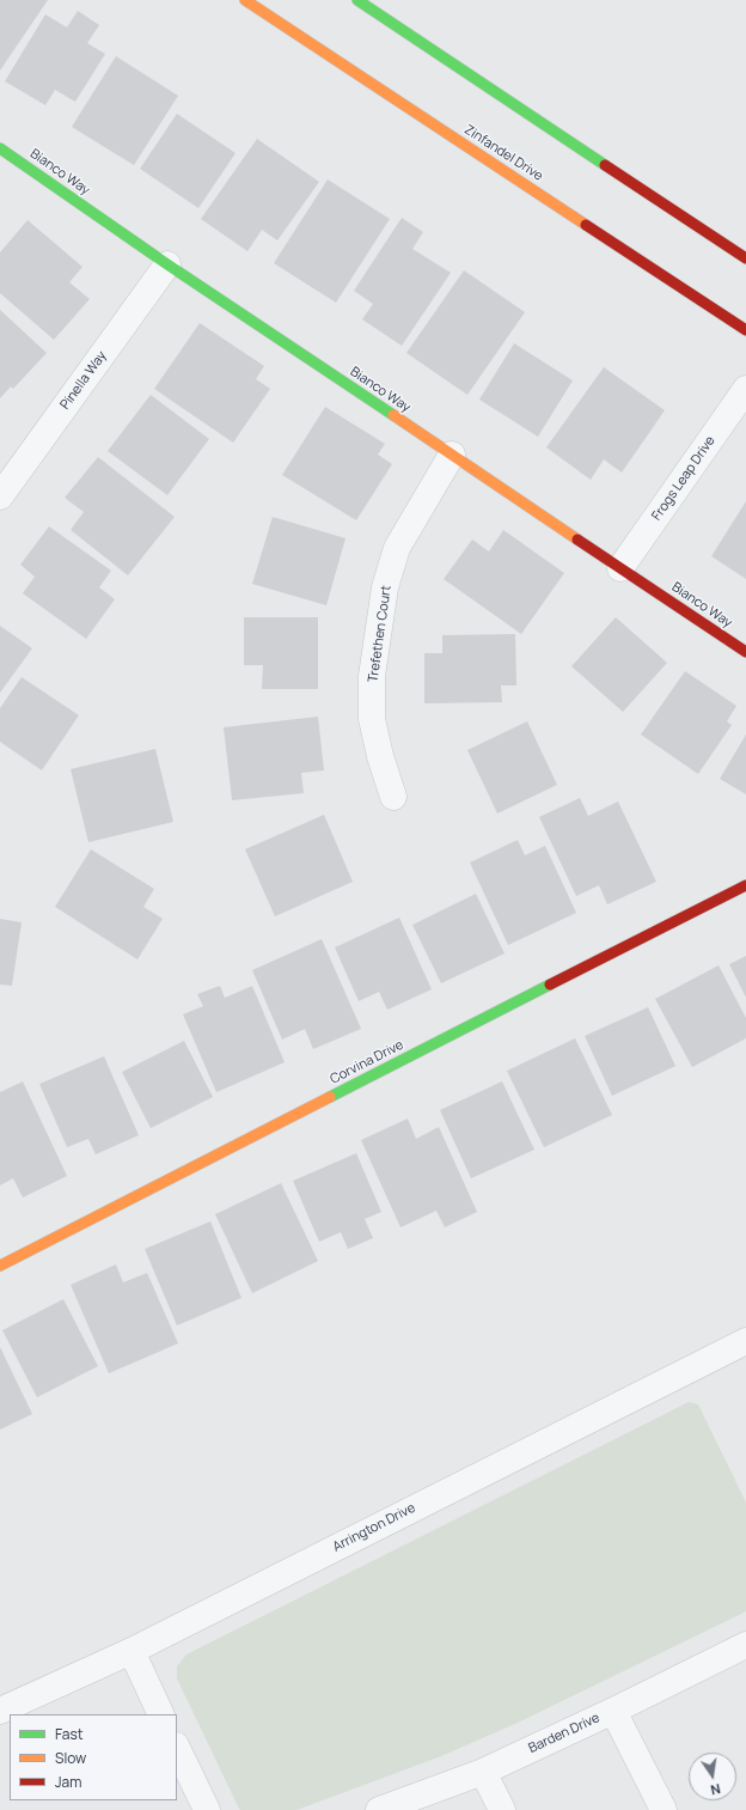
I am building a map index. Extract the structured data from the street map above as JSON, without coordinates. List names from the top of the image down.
{
  "streets": {
    "street": [
      "Zinfandel Drive",
      "Bianco Way",
      "Pinella Way",
      "Frogs Leap Drive",
      "Trefethen Court",
      "Corvina Drive",
      "Arrington Drive",
      "Barden Drive"
    ]
  },
  "crossings": [
    ["Bianco Way", "Pinella Way"],
    ["Bianco Way", "Frogs Leap Drive"],
    ["Bianco Way", "Trefethen Court"]
  ],
  "legend": ["Fast", "Slow", "Jam"],
  "north": "bottom"
}
